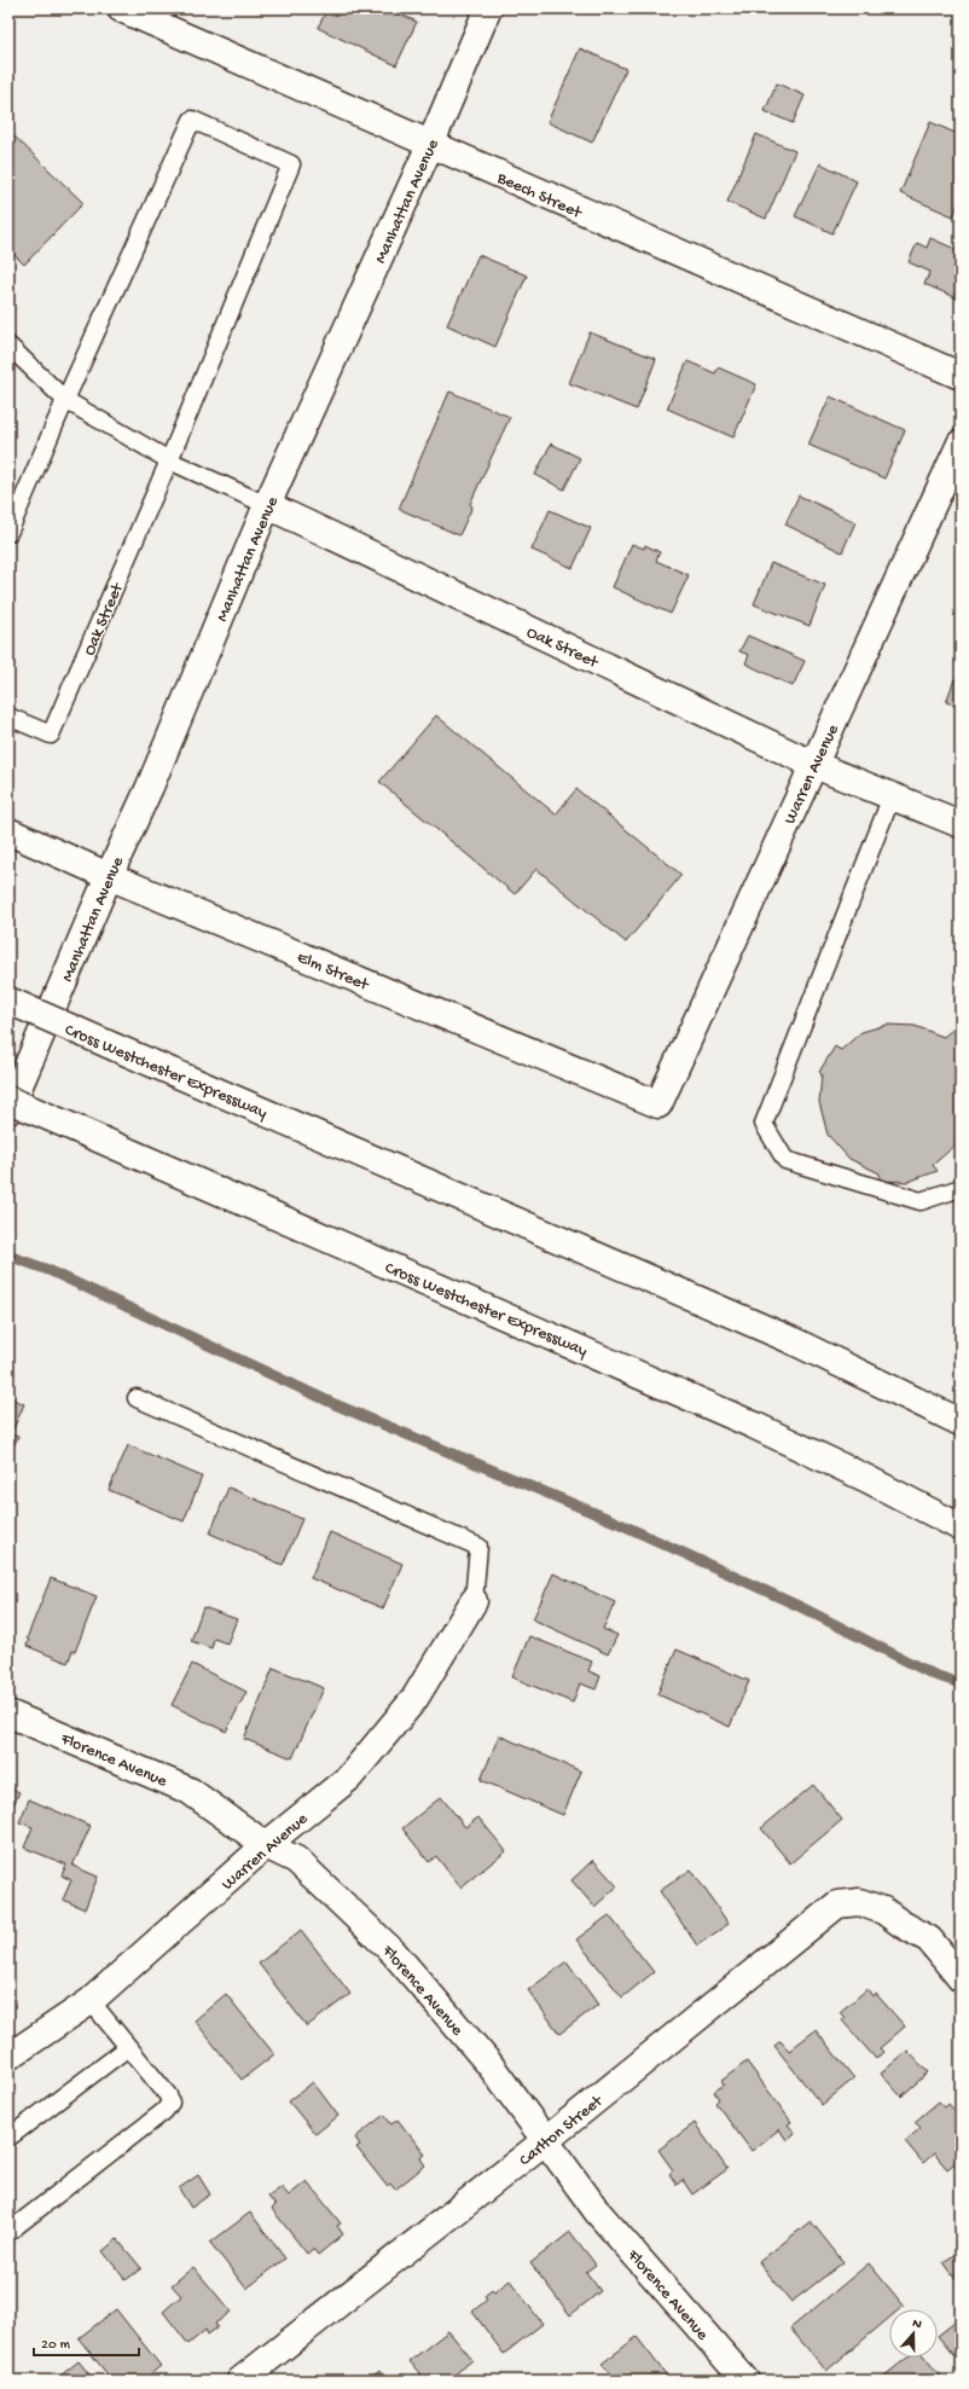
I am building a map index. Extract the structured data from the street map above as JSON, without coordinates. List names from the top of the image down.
{
  "streets": {
    "main road": [
      "Beech Street",
      "Manhattan Avenue",
      "Oak Street",
      "Warren Avenue",
      "Elm Street",
      "Cross Westchester Expressway",
      "Florence Avenue",
      "Carlton Street"
    ]
  },
  "crossings": [
    ["Beech Street", "Manhattan Avenue"],
    ["Manhattan Avenue", "Oak Street"],
    ["Manhattan Avenue", "Elm Street"],
    ["Oak Street", "Warren Avenue"],
    ["Warren Avenue", "Elm Street"],
    ["Warren Avenue", "Florence Avenue"],
    ["Florence Avenue", "Carlton Street"]
  ],
  "scale_bar": "20 m",
  "north": "top"
}
